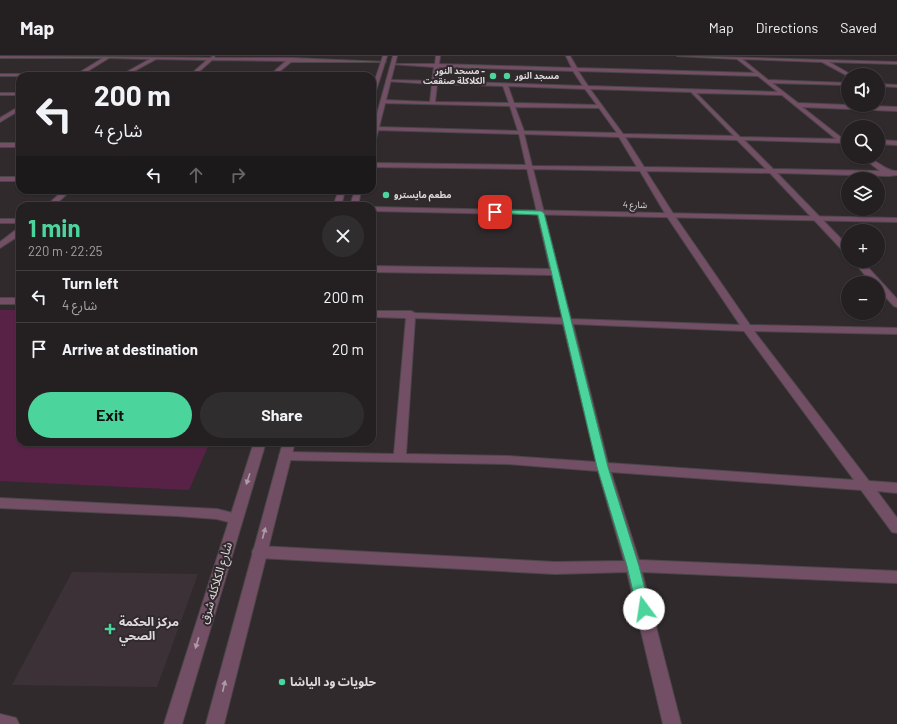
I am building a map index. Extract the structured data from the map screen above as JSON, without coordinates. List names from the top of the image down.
{
  "streets": {
    "street": ["شارع 4", "شارع الكلاكله شرق"]
  },
  "places": {
    "other": [
      "مسجد النور - الكلاكلة صنقعت",
      "مسجد النور",
      "مطعم مايسترو",
      "حلويات ود الياشا"
    ],
    "health": ["مركز الحكمة الصحي"]
  },
  "page": {
    "header": "Map",
    "nav": ["Map", "Directions", "Saved"],
    "map_buttons": ["+", "−"],
    "turn": ["200 m", "شارع 4"],
    "heading": ["1 min", "220 m · 22:25"],
    "list": [
      {
        "name": "Turn left",
        "note": "شارع 4",
        "value": "200 m"
      },
      {
        "name": "Arrive at destination",
        "value": "20 m"
      }
    ],
    "buttons": ["Exit", "Share"]
  }
}
